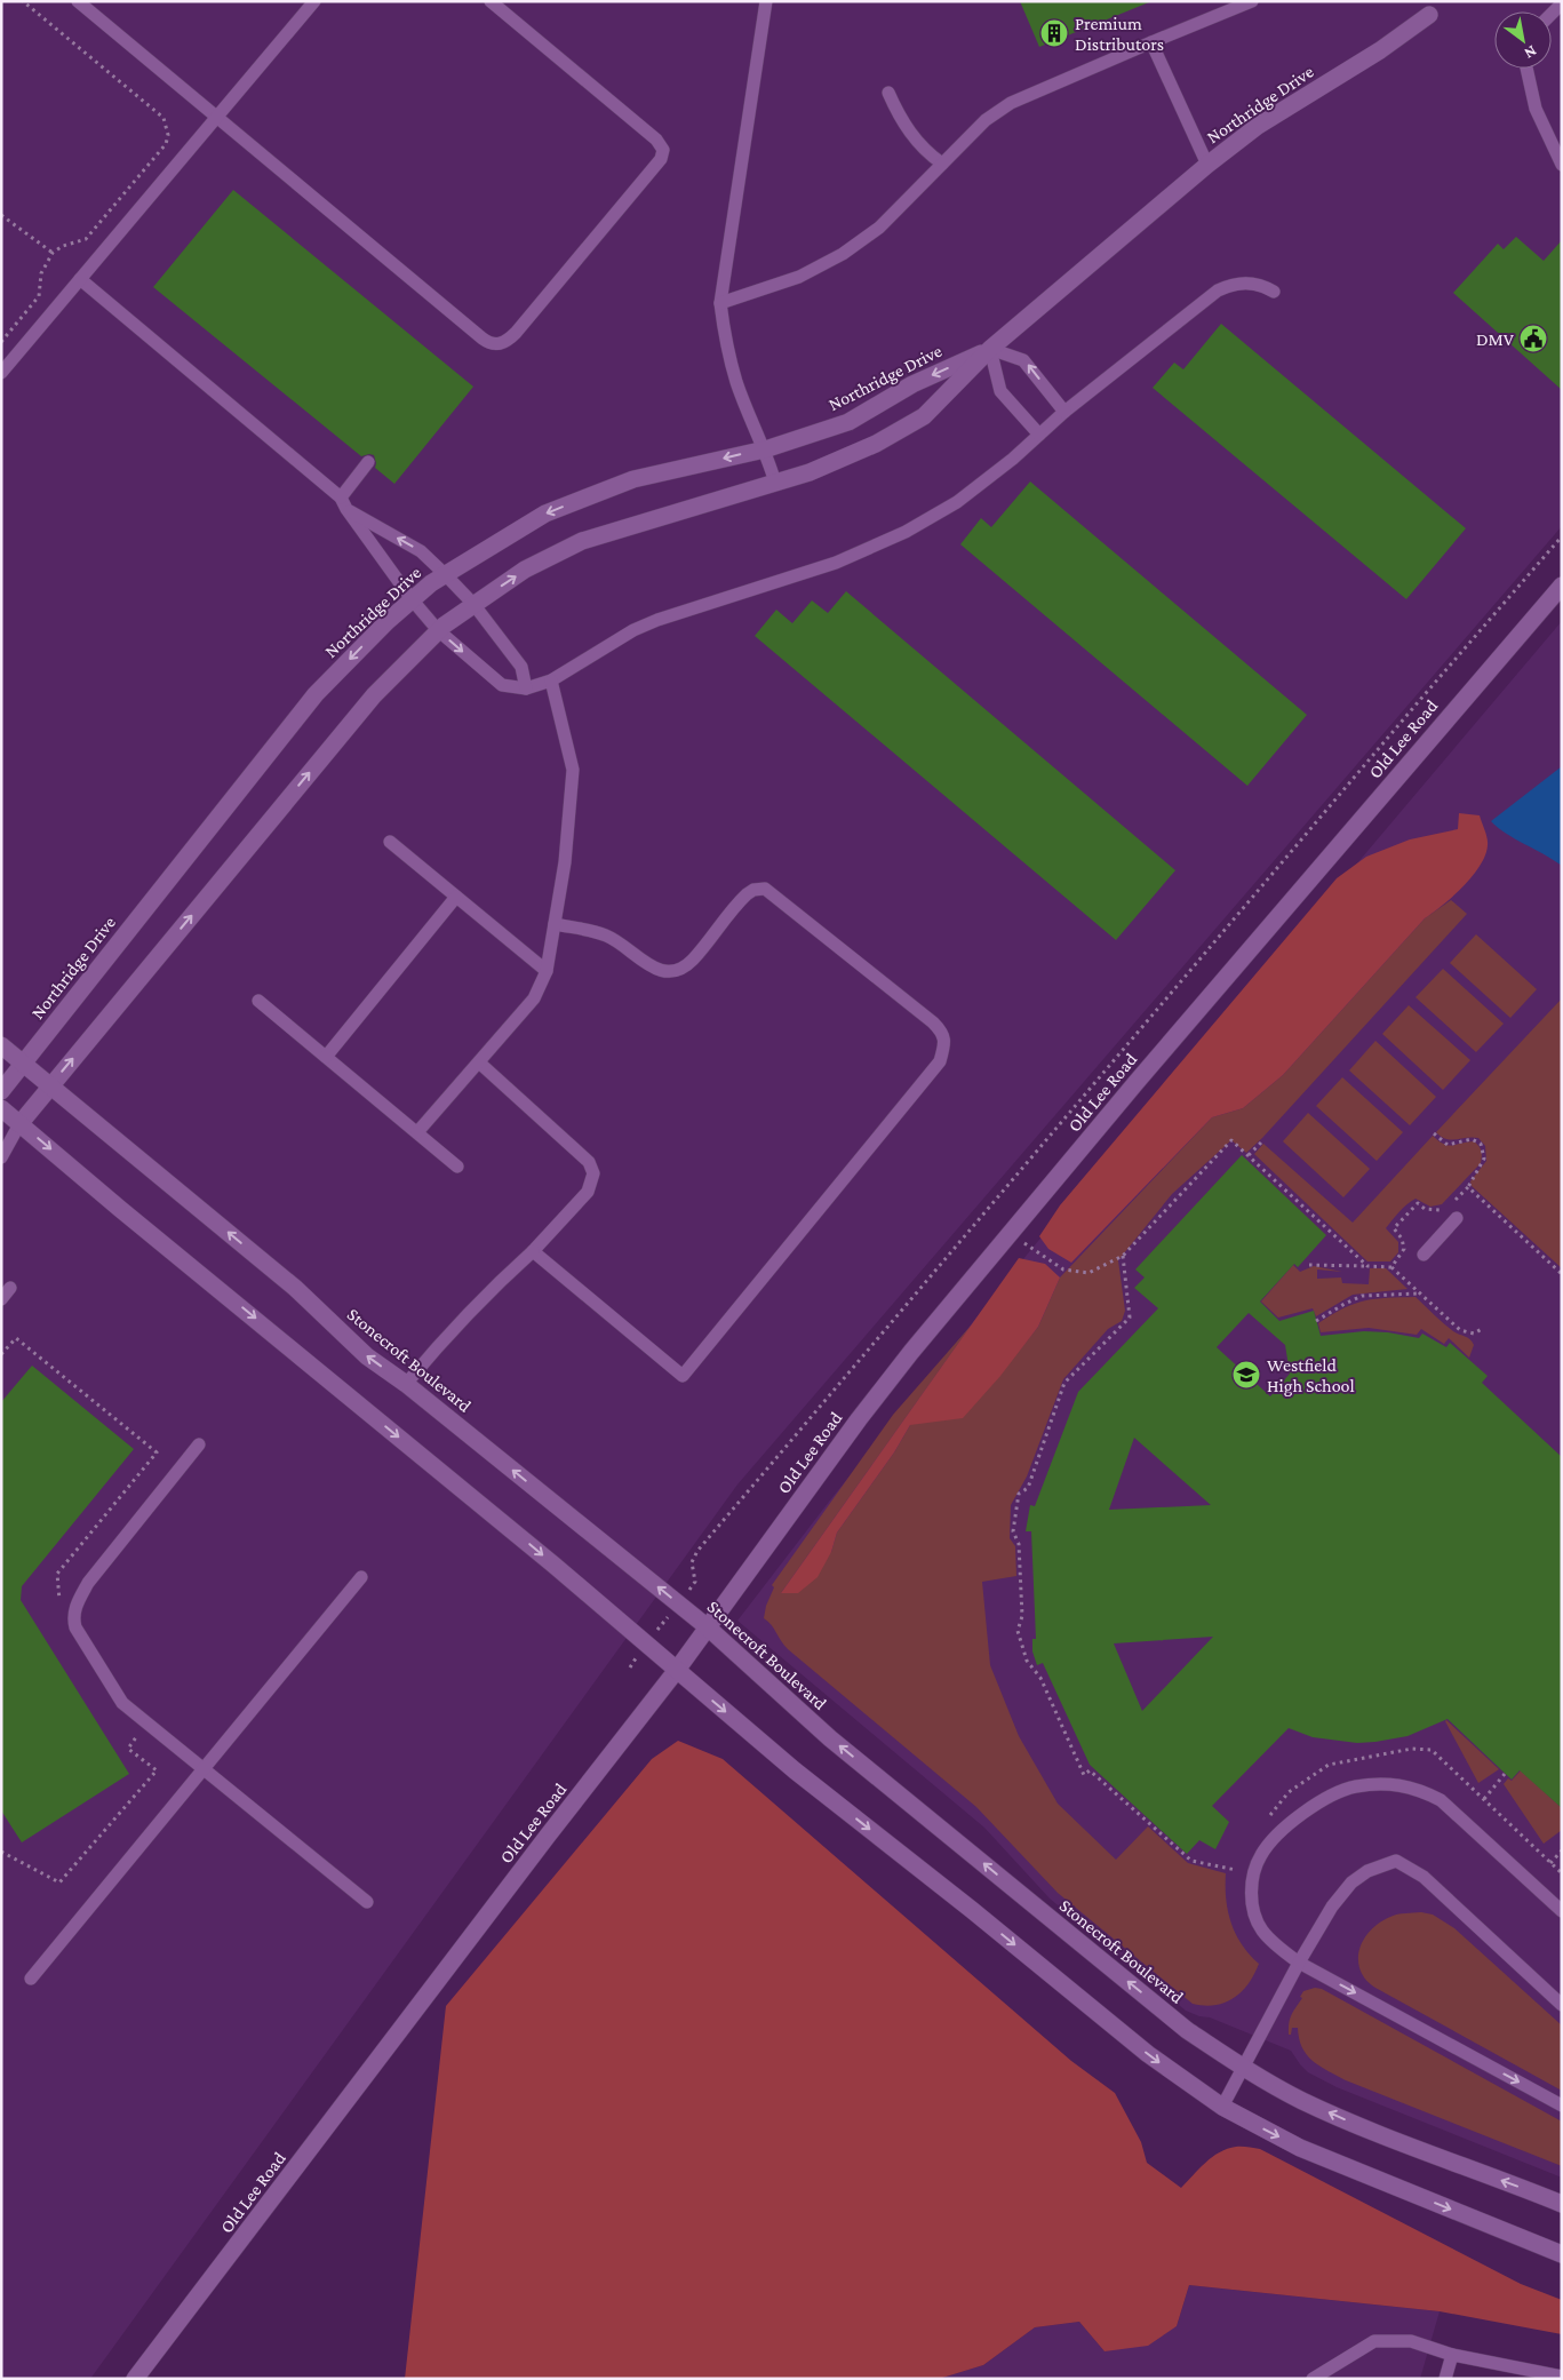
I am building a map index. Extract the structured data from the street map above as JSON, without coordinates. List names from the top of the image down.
{
  "streets": {
    "street": ["Northridge Drive", "Old Lee Road", "Stonecroft Boulevard"]
  },
  "crossings": [
    ["Northridge Drive", "Stonecroft Boulevard"],
    ["Old Lee Road", "Stonecroft Boulevard"]
  ],
  "places": {
    "building": ["Premium Distributors"],
    "public building": ["DMV"],
    "school or university": ["Westfield High School"]
  },
  "north": "bottom right"
}
